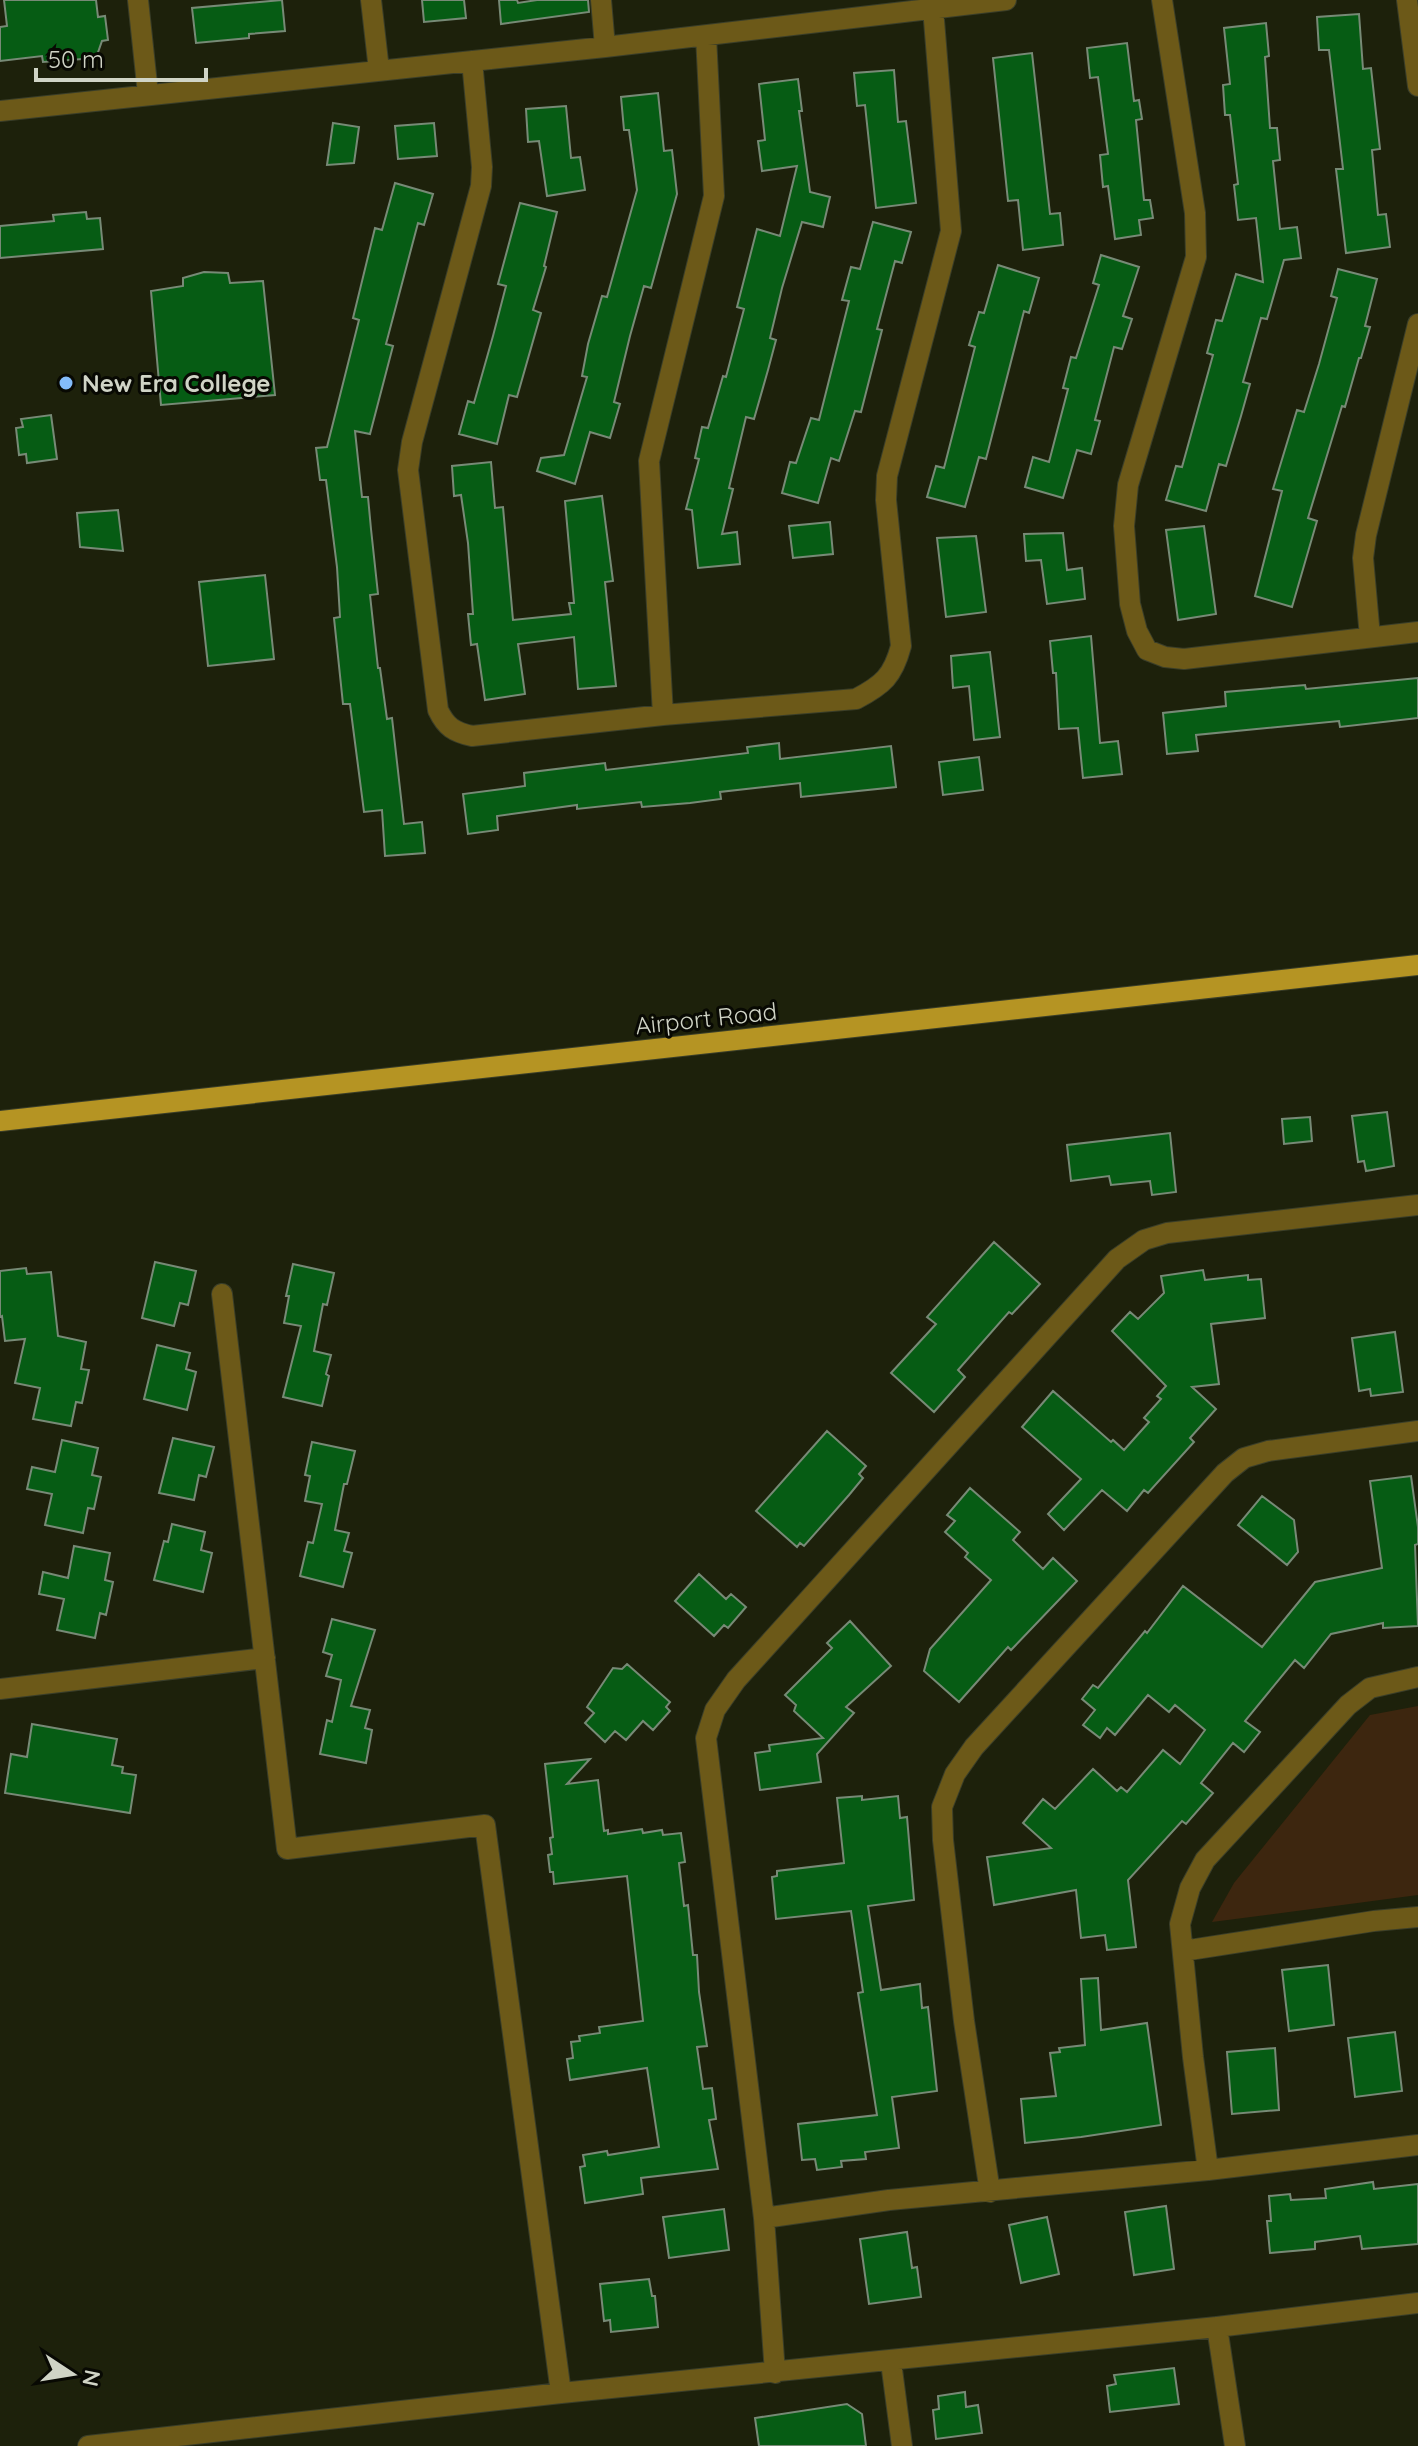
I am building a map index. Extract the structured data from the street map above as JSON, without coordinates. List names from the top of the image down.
{
  "streets": {
    "main road": ["Airport Road"]
  },
  "places": ["New Era College"],
  "scale_bar": "50 m",
  "north": "right"
}
